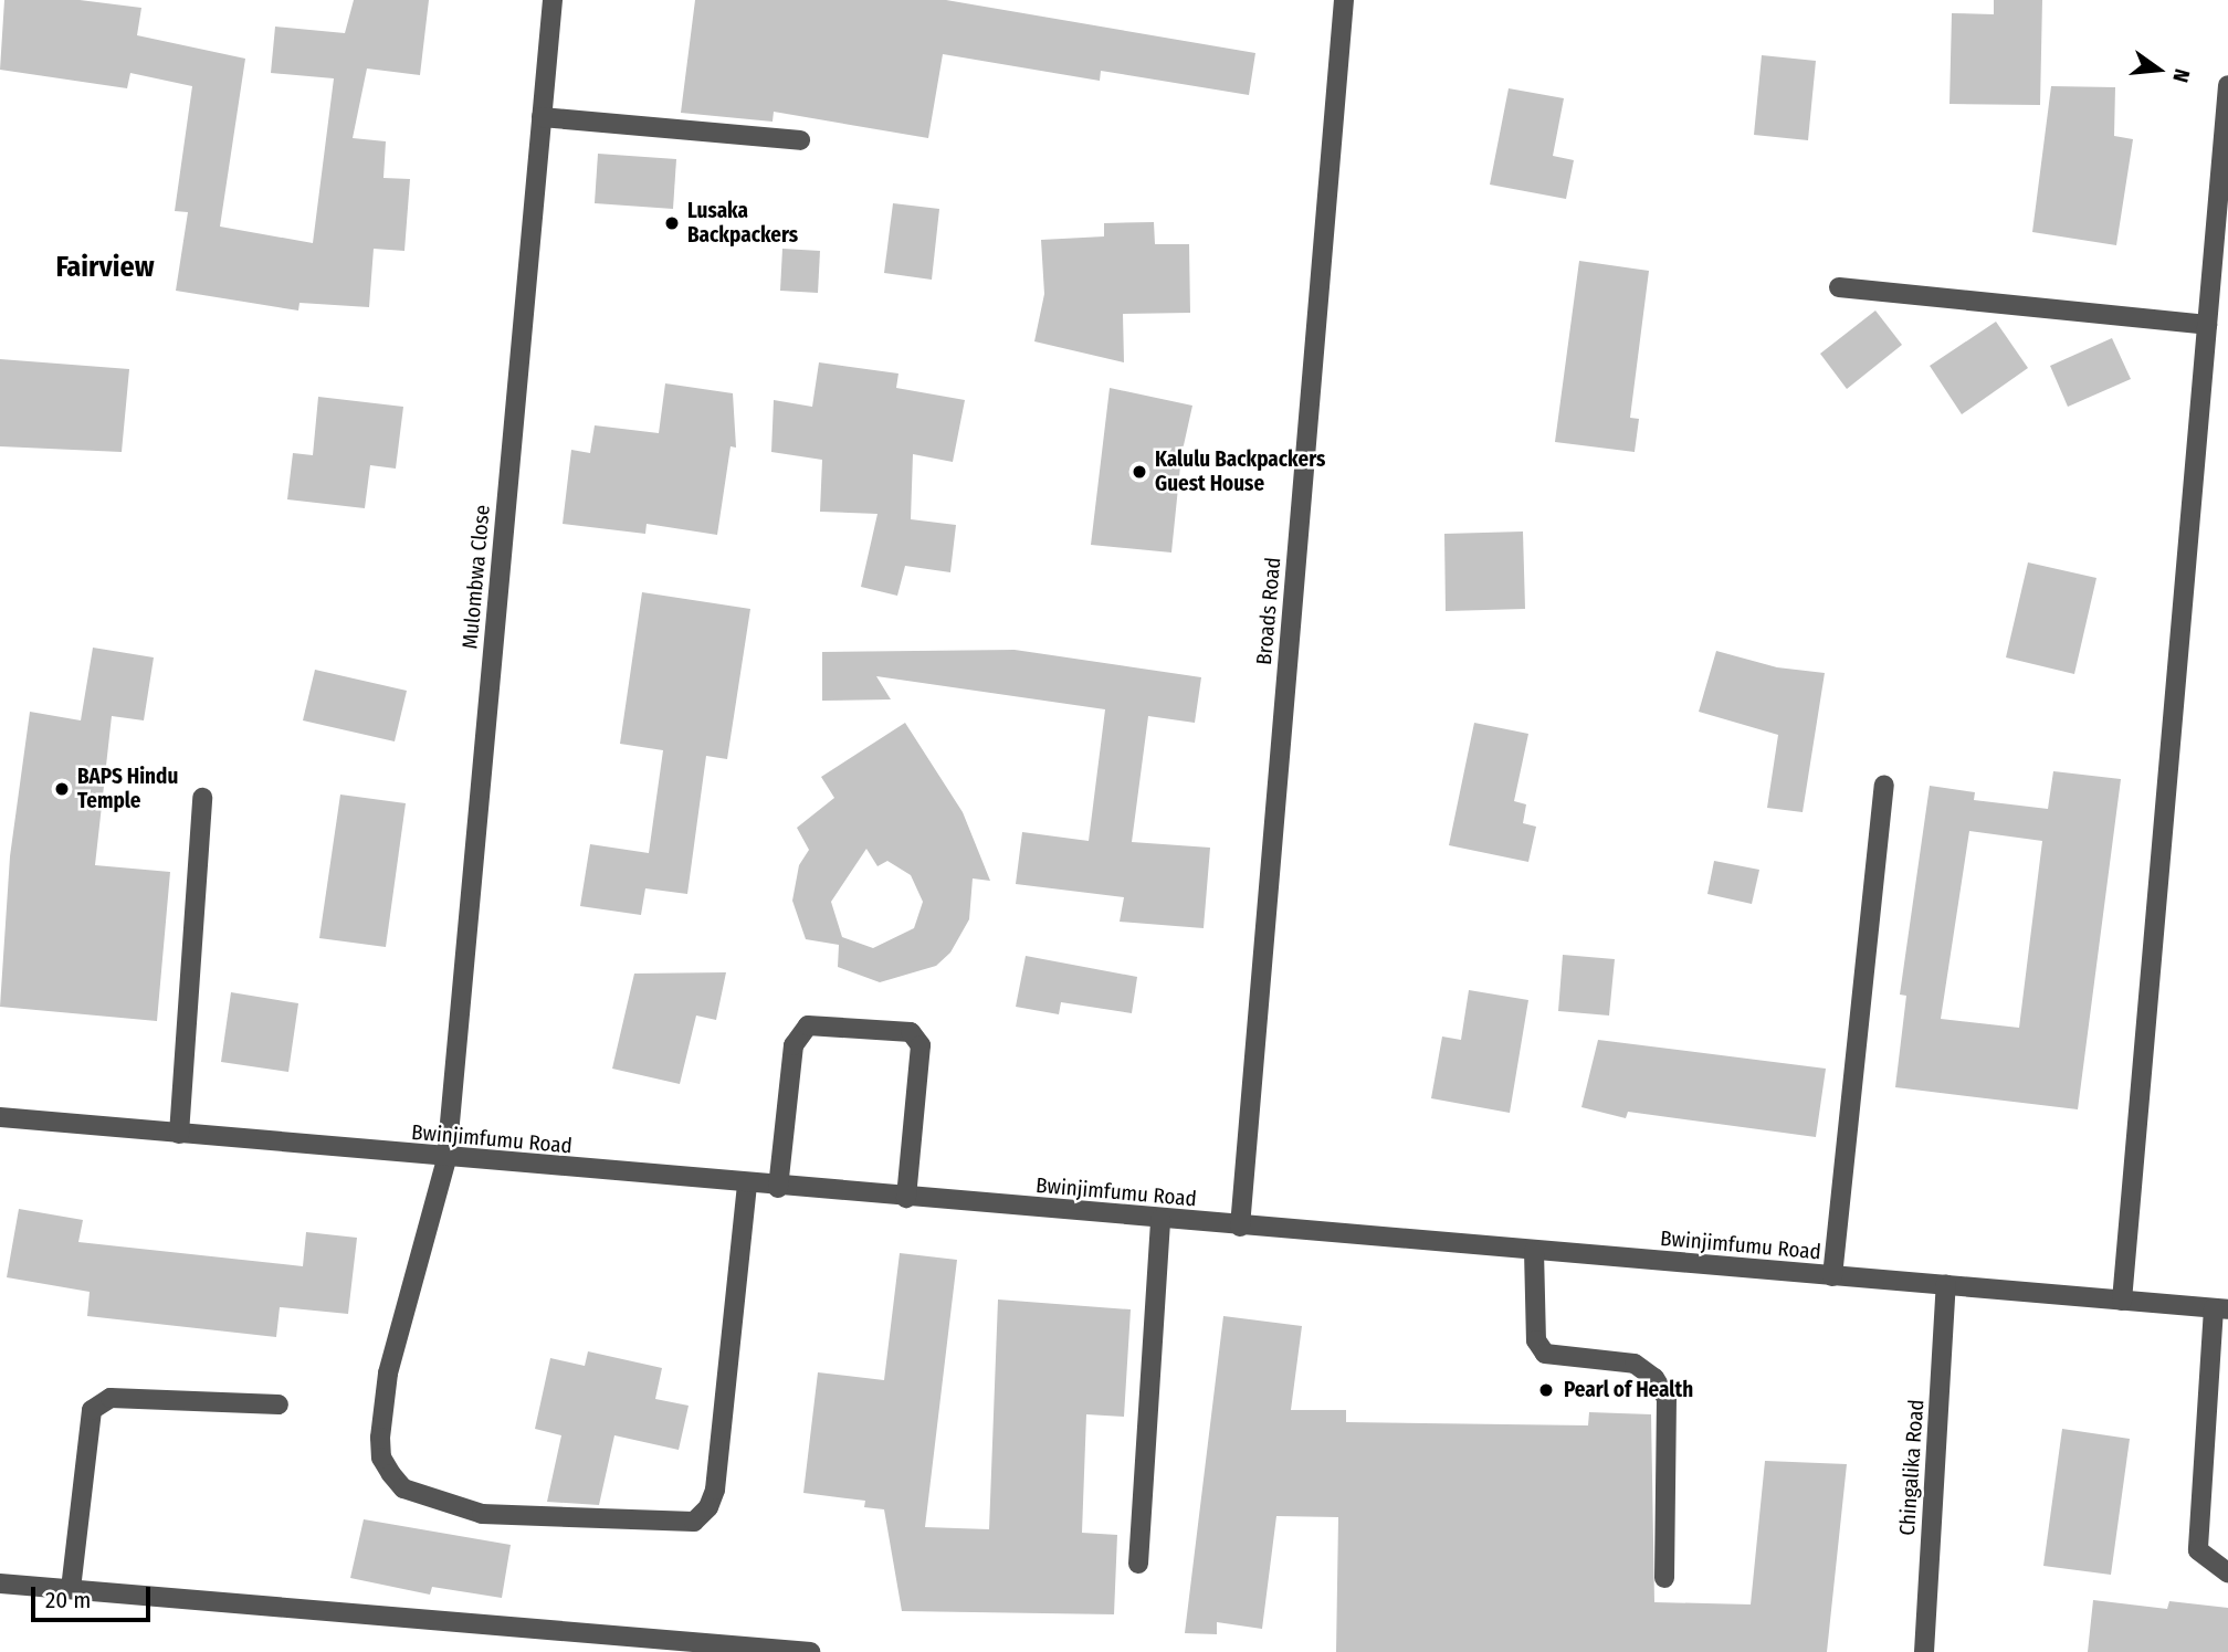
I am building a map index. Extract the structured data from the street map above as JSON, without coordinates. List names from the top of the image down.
{
  "streets": {
    "street": [
      "Mulombwa Close",
      "Broads Road",
      "Bwinjimfumu Road",
      "Chingalika Road"
    ]
  },
  "crossings": [
    ["Mulombwa Close", "Bwinjimfumu Road"],
    ["Broads Road", "Bwinjimfumu Road"],
    ["Bwinjimfumu Road", "Chingalika Road"]
  ],
  "districts": ["Fairview"],
  "places": [
    "Lusaka Backpackers",
    "Kalulu Backpackers Guest House",
    "BAPS Hindu Temple",
    "Pearl of Health"
  ],
  "scale_bar": "20 m",
  "north": "right"
}
